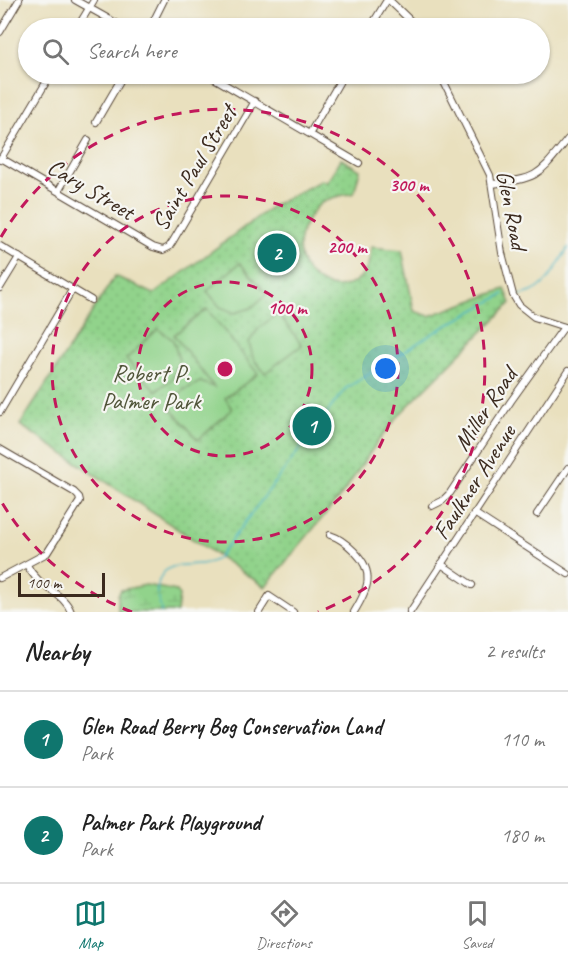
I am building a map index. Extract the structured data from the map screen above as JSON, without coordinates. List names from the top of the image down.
{
  "streets": {
    "street": [
      "Saint Paul Street",
      "Cary Street",
      "Glen Road",
      "Miller Road",
      "Faulkner Avenue"
    ]
  },
  "crossings": [
    ["Saint Paul Street", "Cary Street"],
    ["Glen Road", "Miller Road"]
  ],
  "parks": ["Robert P. Palmer Park"],
  "scale_bar": "100 m",
  "page": {
    "search": "Search here",
    "pins": ["2", "1"],
    "scale": "100 m",
    "heading": ["Nearby", "2 results"],
    "list": [
      {
        "mark": "1",
        "name": "Glen Road Berry Bog Conservation Land",
        "note": "Park",
        "value": "110 m"
      },
      {
        "mark": "2",
        "name": "Palmer Park Playground",
        "note": "Park",
        "value": "180 m"
      }
    ],
    "nav": ["Map", "Directions", "Saved"]
  },
  "rings": ["300 m", "200 m", "100 m"]
}
